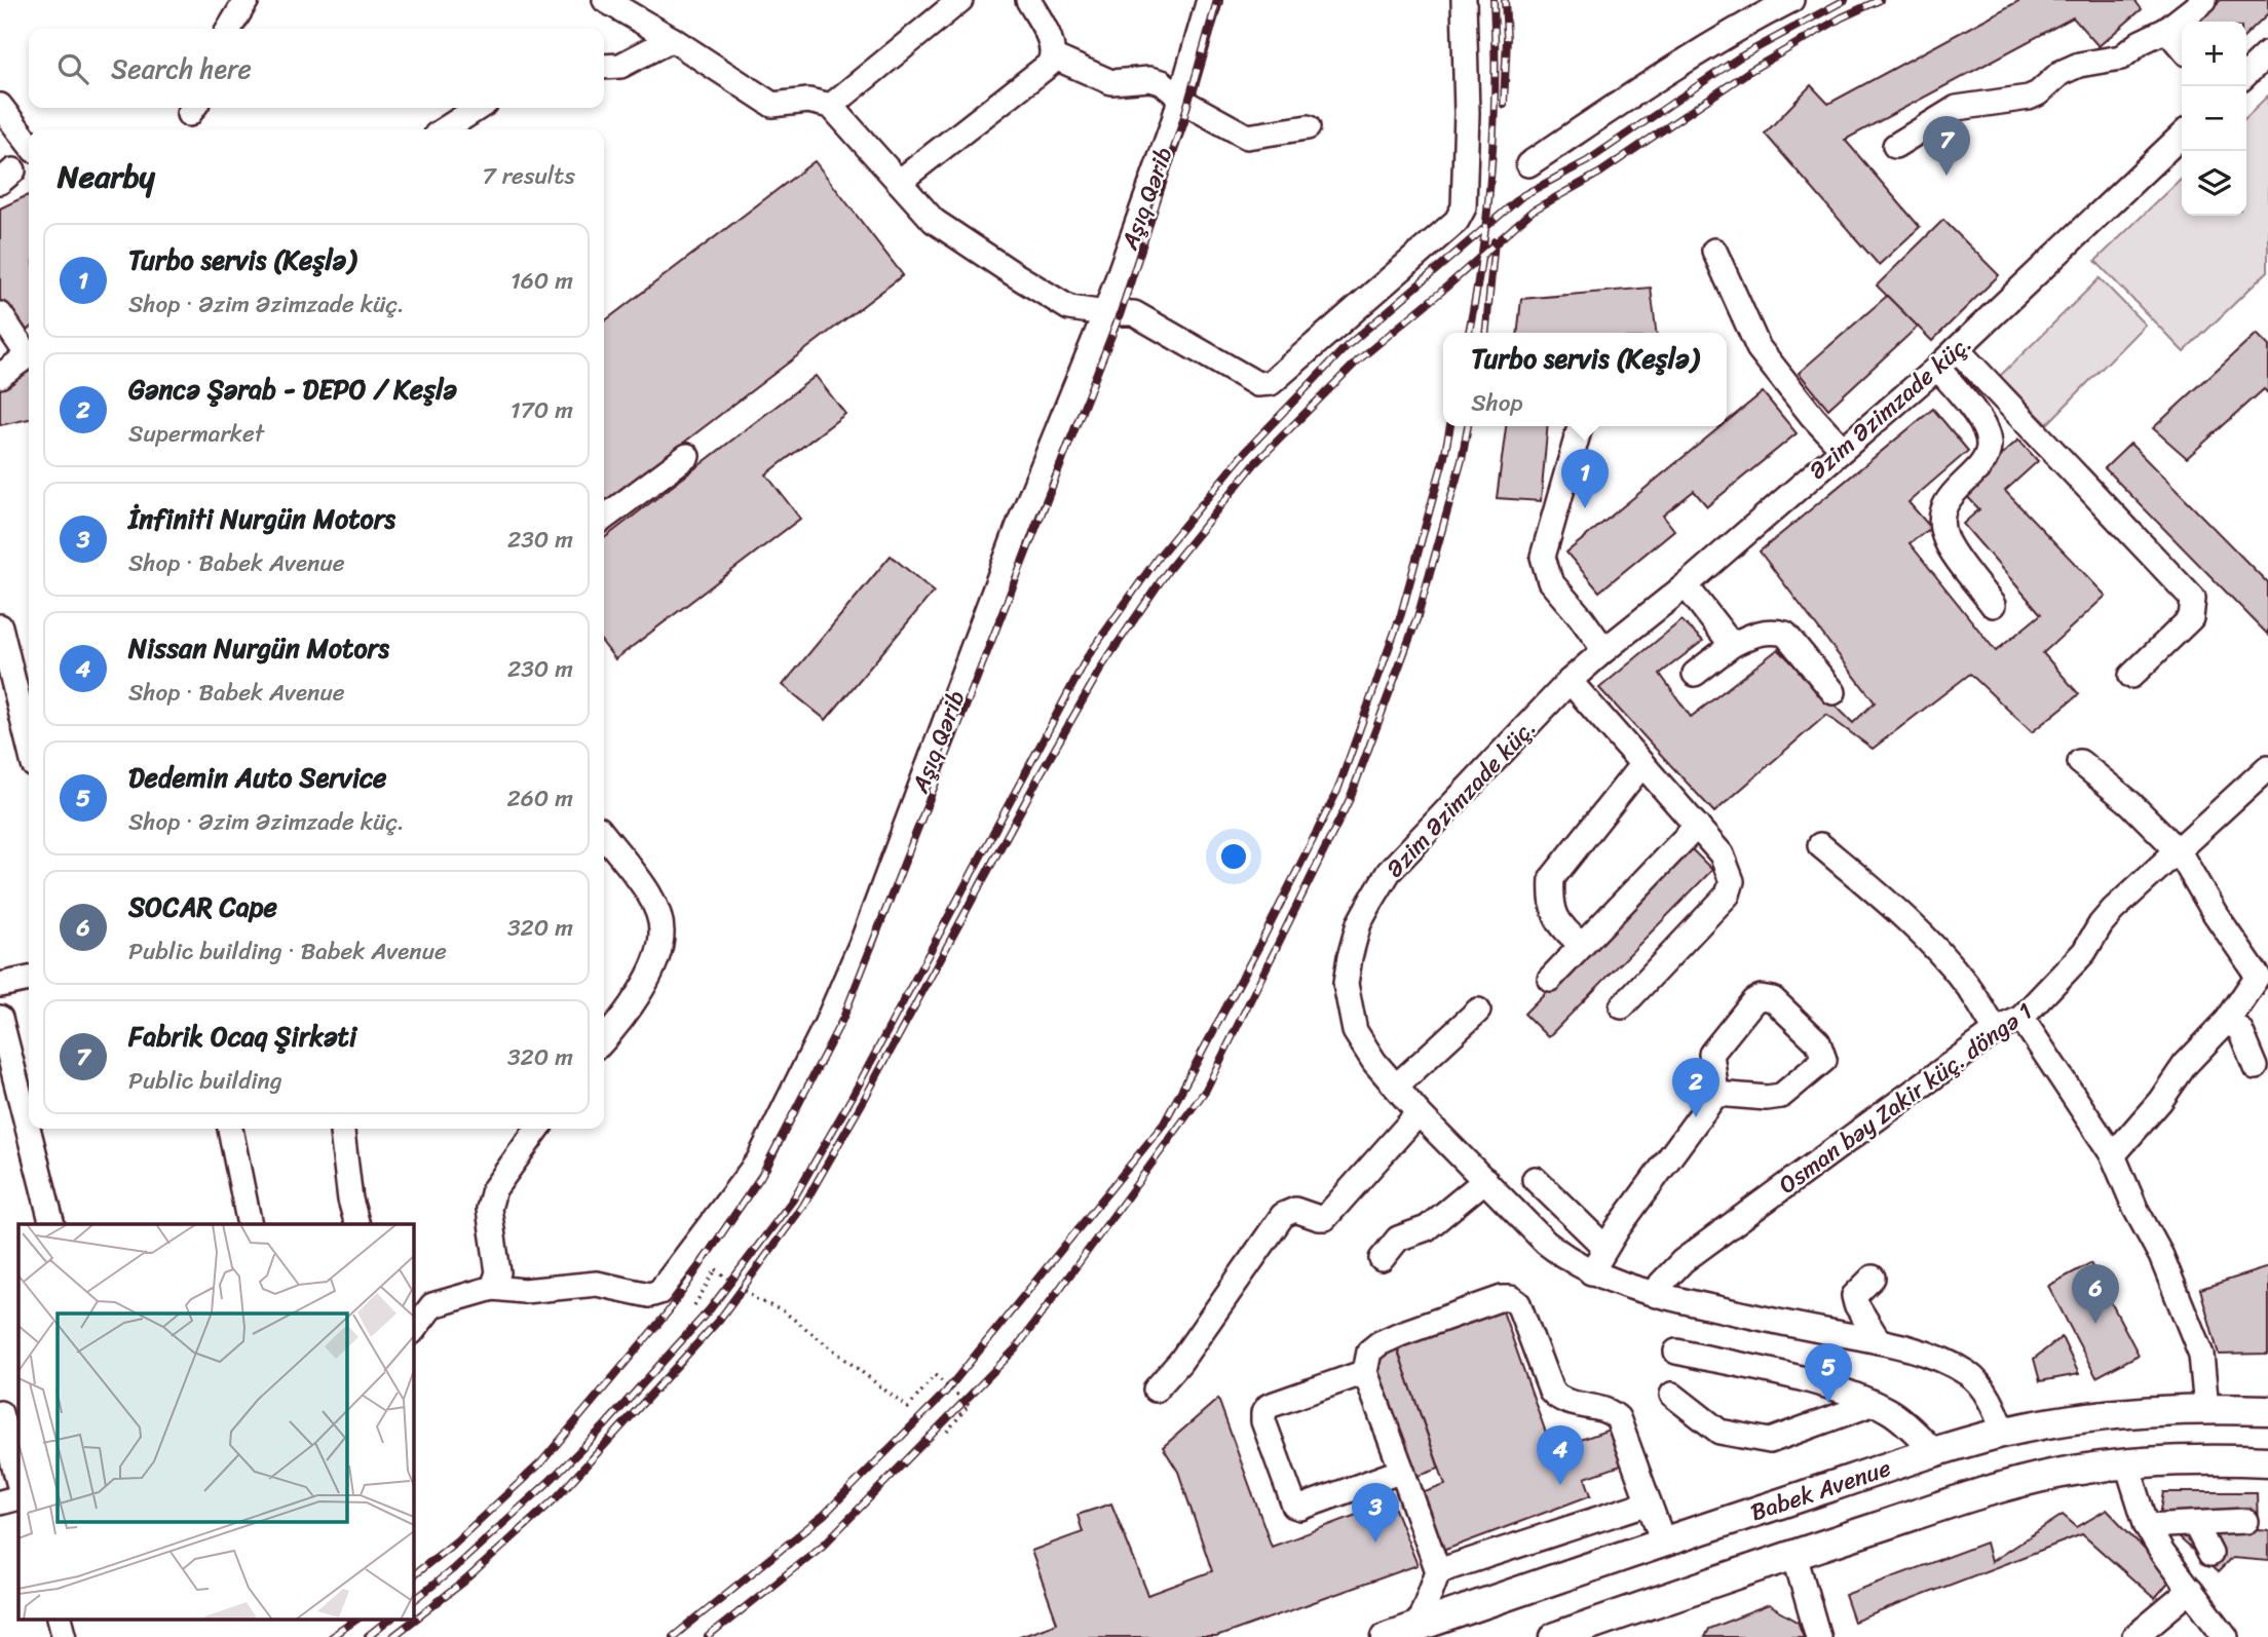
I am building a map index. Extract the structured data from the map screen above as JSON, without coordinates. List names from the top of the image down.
{
  "streets": {
    "main road": ["Babek Avenue"],
    "street": ["Aşıq Qərib", "Əzim Əzimzade küç.", "Osman bəy Zakir küç. döngə 1"]
  },
  "crossings": [
    ["Əzim Əzimzade küç.", "Osman bəy Zakir küç. döngə 1"],
    ["Əzim Əzimzade küç.", "Babek Avenue"]
  ],
  "page": {
    "map_buttons": ["+", "−"],
    "search": "Search here",
    "pins": [
      "7",
      "1",
      "2",
      "6",
      "5",
      "4",
      "3"
    ],
    "heading": ["Nearby", "7 results"],
    "list": [
      {
        "mark": "1",
        "name": "Turbo servis (Keşlə)",
        "note": "Shop · Əzim Əzimzade küç.",
        "value": "160 m"
      },
      {
        "mark": "2",
        "name": "Gəncə Şərab - DEPO / Keşlə",
        "note": "Supermarket",
        "value": "170 m"
      },
      {
        "mark": "3",
        "name": "İnfiniti Nurgün Motors",
        "note": "Shop · Babek Avenue",
        "value": "230 m"
      },
      {
        "mark": "4",
        "name": "Nissan Nurgün Motors",
        "note": "Shop · Babek Avenue",
        "value": "230 m"
      },
      {
        "mark": "5",
        "name": "Dedemin Auto Service",
        "note": "Shop · Əzim Əzimzade küç.",
        "value": "260 m"
      },
      {
        "mark": "6",
        "name": "SOCAR Cape",
        "note": "Public building · Babek Avenue",
        "value": "320 m"
      },
      {
        "mark": "7",
        "name": "Fabrik Ocaq Şirkəti",
        "note": "Public building",
        "value": "320 m"
      }
    ],
    "popup": ["Turbo servis (Keşlə)", "Shop"]
  }
}
